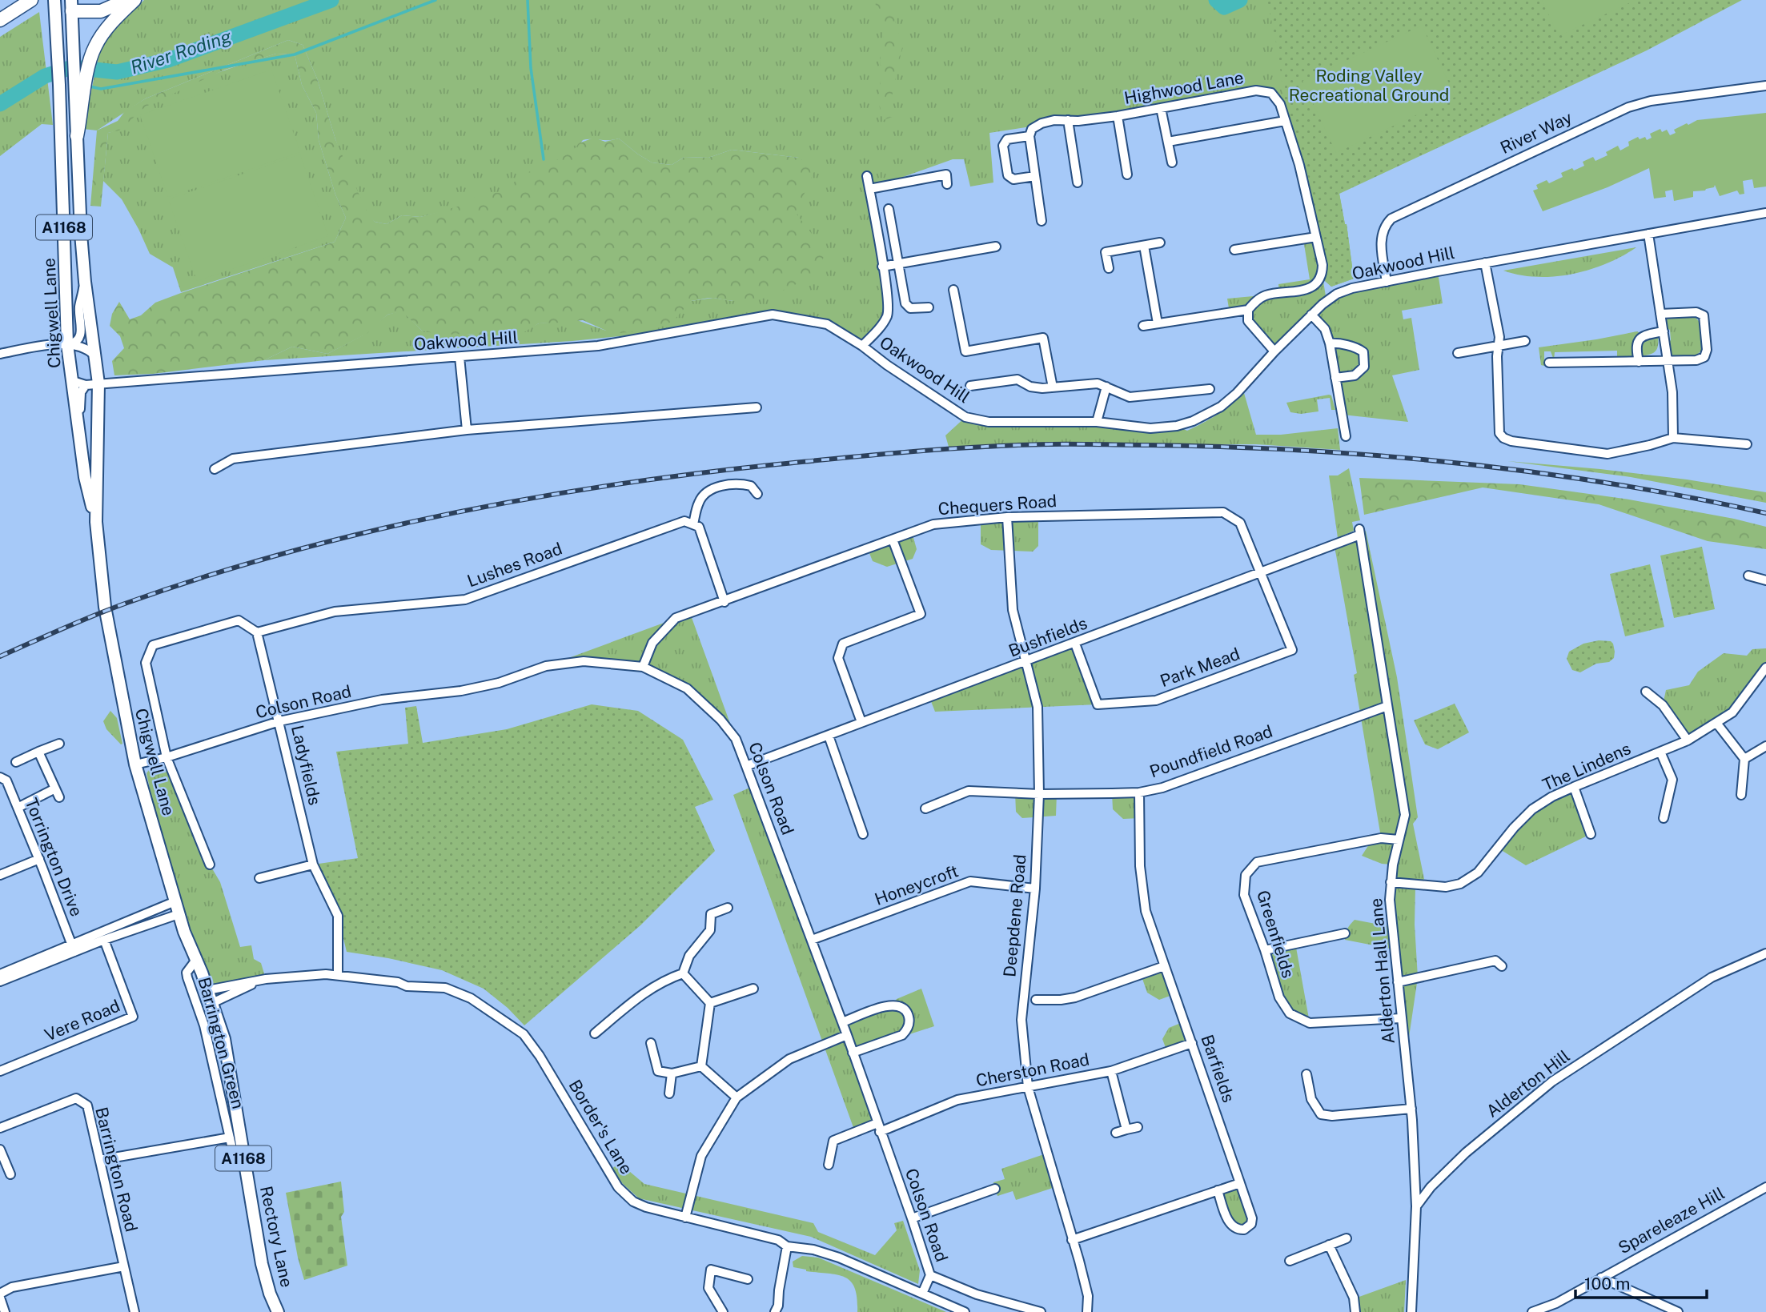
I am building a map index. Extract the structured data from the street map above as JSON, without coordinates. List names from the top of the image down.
{
  "streets": {
    "main road": ["A1168", "Chigwell Lane", "Rectory Lane"],
    "street": [
      "Highwood Lane",
      "River Way",
      "Oakwood Hill",
      "Chequers Road",
      "Lushes Road",
      "Bushfields",
      "Park Mead",
      "Colson Road",
      "Poundfield Road",
      "Ladyfields",
      "The Lindens",
      "Torrington Drive",
      "Honeycroft",
      "Deepdene Road",
      "Greenfields",
      "Alderton Hall Lane",
      "Vere Road",
      "Barrington Green",
      "Barfields",
      "Cherston Road",
      "Alderton Hill",
      "Border's Lane",
      "Barrington Road",
      "Spareleaze Hill"
    ]
  },
  "crossings": [
    ["River Way", "Oakwood Hill"],
    ["Oakwood Hill", "Chigwell Lane"],
    ["Chigwell Lane", "Colson Road"],
    ["Chigwell Lane", "Barrington Green"],
    ["Chigwell Lane", "Border's Lane"],
    ["Chigwell Lane", "Rectory Lane"],
    ["Chequers Road", "Bushfields"],
    ["Chequers Road", "Park Mead"],
    ["Chequers Road", "Colson Road"],
    ["Chequers Road", "Deepdene Road"],
    ["Lushes Road", "Ladyfields"],
    ["Bushfields", "Park Mead"],
    ["Bushfields", "Colson Road"],
    ["Bushfields", "Deepdene Road"],
    ["Bushfields", "Alderton Hall Lane"],
    ["Colson Road", "Ladyfields"],
    ["Colson Road", "Honeycroft"],
    ["Colson Road", "Cherston Road"],
    ["Colson Road", "Border's Lane"],
    ["Poundfield Road", "Deepdene Road"],
    ["Poundfield Road", "Alderton Hall Lane"],
    ["Poundfield Road", "Barfields"],
    ["Ladyfields", "Border's Lane"],
    ["The Lindens", "Alderton Hall Lane"],
    ["Honeycroft", "Deepdene Road"],
    ["Deepdene Road", "Cherston Road"],
    ["Greenfields", "Alderton Hall Lane"],
    ["Alderton Hall Lane", "Alderton Hill"],
    ["Barfields", "Cherston Road"],
    ["Border's Lane", "Rectory Lane"]
  ],
  "water": ["River Roding"],
  "parks": ["Roding Valley Recreational Ground"],
  "scale_bar": "100 m"
}
